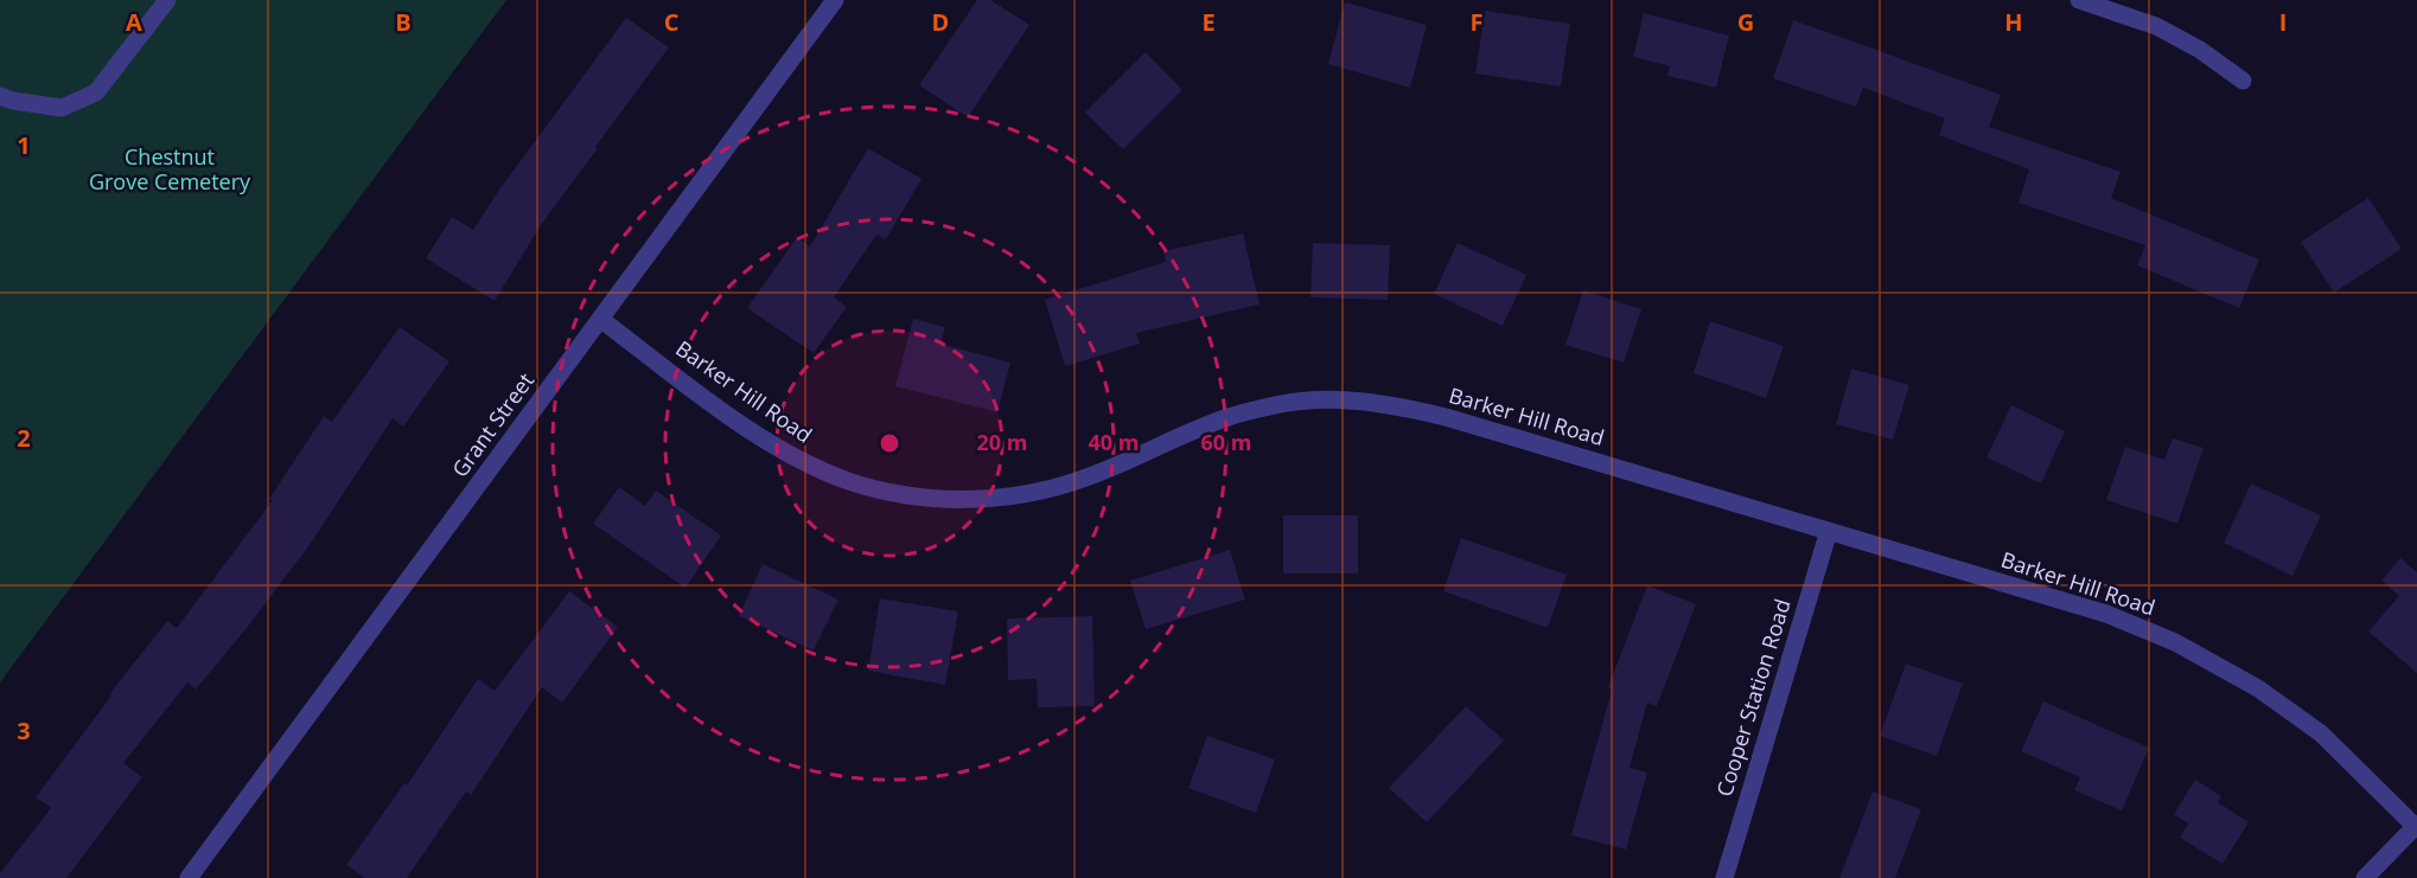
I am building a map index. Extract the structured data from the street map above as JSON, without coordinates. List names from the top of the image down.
{
  "streets": {
    "street": ["Barker Hill Road", "Grant Street", "Cooper Station Road"]
  },
  "crossings": [
    ["Barker Hill Road", "Grant Street"],
    ["Barker Hill Road", "Cooper Station Road"]
  ],
  "parks": ["Chestnut Grove Cemetery"],
  "grid": {
    "columns": [
      "A",
      "B",
      "C",
      "D",
      "E",
      "F",
      "G",
      "H",
      "I"
    ],
    "rows": ["1", "2", "3"]
  },
  "rings": ["20 m", "40 m", "60 m"]
}
